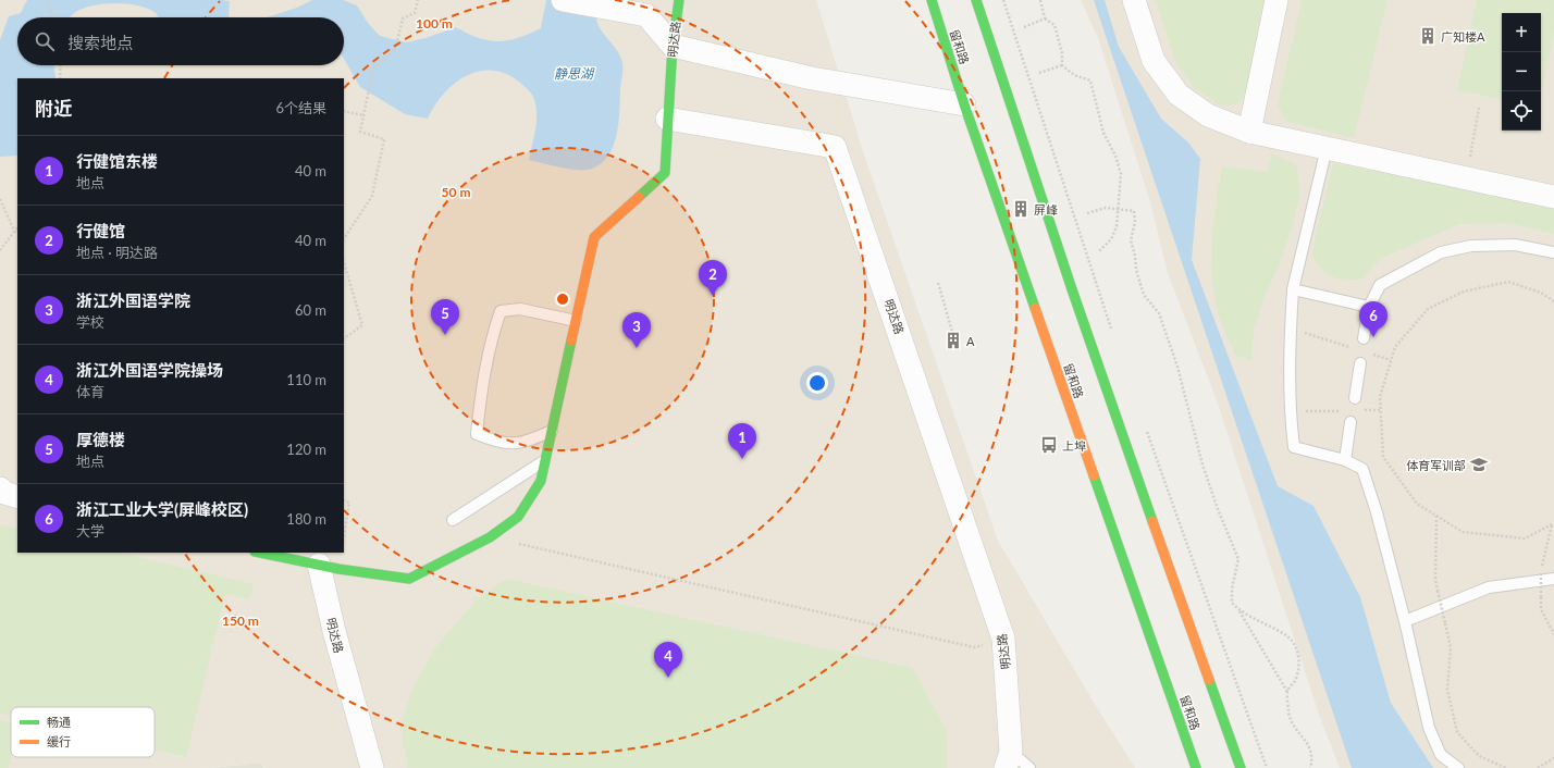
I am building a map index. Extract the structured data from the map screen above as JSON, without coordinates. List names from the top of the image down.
{
  "streets": {
    "main road": ["明达路", "留和路"]
  },
  "water": ["静思湖"],
  "places": {
    "building": ["广知楼A", "屏峰", "A"],
    "bus stop": ["上埠"],
    "school or university": ["体育军训部"]
  },
  "legend": ["畅通", "缓行"],
  "page": {
    "map_buttons": ["+", "−"],
    "search": "搜索地点",
    "heading": ["附近", "6个结果"],
    "list": [
      {
        "mark": "1",
        "name": "行健馆东楼",
        "note": "地点",
        "value": "40 m"
      },
      {
        "mark": "2",
        "name": "行健馆",
        "note": "地点 · 明达路",
        "value": "40 m"
      },
      {
        "mark": "3",
        "name": "浙江外国语学院",
        "note": "学校",
        "value": "60 m"
      },
      {
        "mark": "4",
        "name": "浙江外国语学院操场",
        "note": "体育",
        "value": "110 m"
      },
      {
        "mark": "5",
        "name": "厚德楼",
        "note": "地点",
        "value": "120 m"
      },
      {
        "mark": "6",
        "name": "浙江工业大学(屏峰校区)",
        "note": "大学",
        "value": "180 m"
      }
    ],
    "pins": [
      "2",
      "5",
      "6",
      "3",
      "1",
      "4"
    ]
  },
  "rings": ["100 m", "50 m", "150 m"]
}
